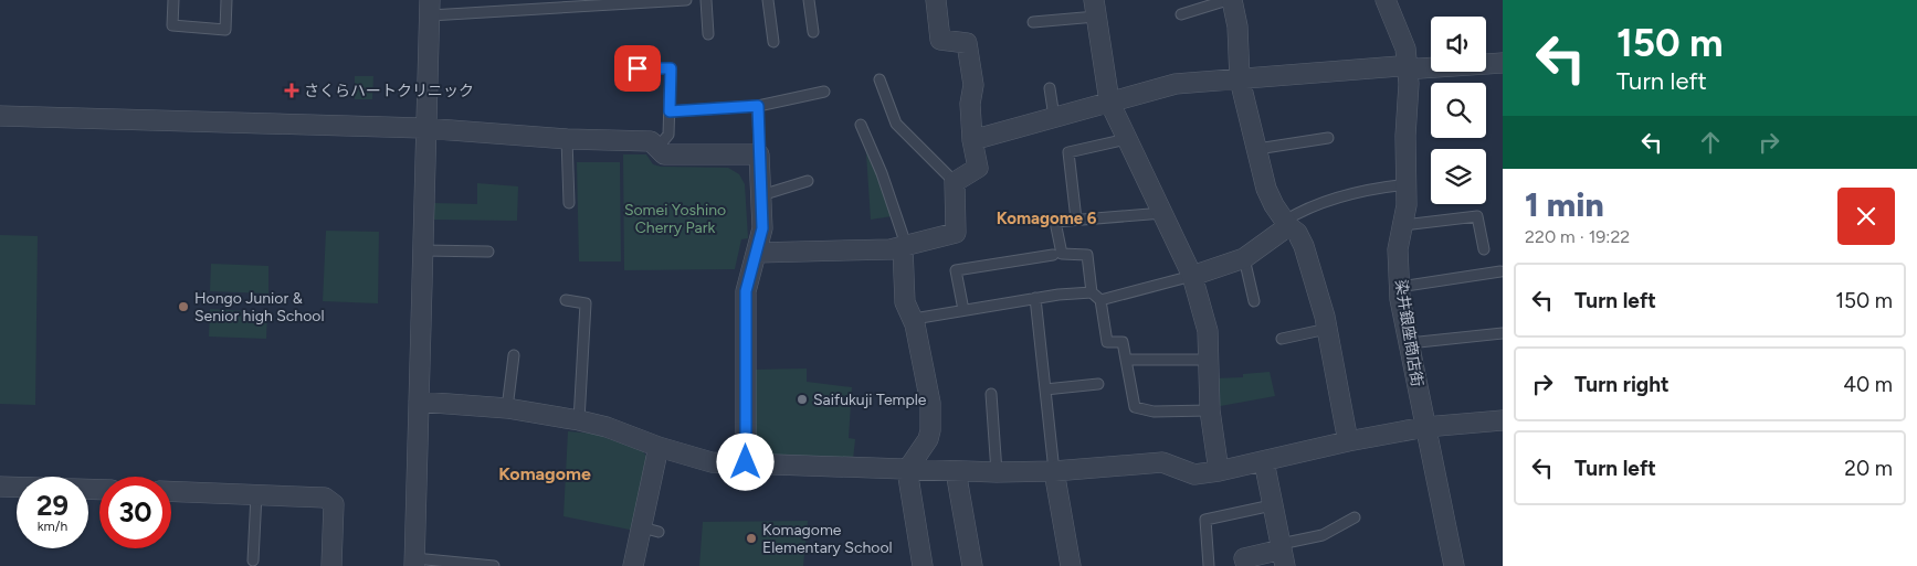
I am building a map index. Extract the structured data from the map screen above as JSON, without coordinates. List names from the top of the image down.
{
  "streets": {
    "street": ["染井銀座商店街"]
  },
  "districts": ["Komagome 6", "Komagome"],
  "parks": ["Somei Yoshino Cherry Park"],
  "places": {
    "health": ["さくらハートクリニック"],
    "other": ["Hongo Junior & Senior high School", "Saifukuji Temple", "Komagome Elementary School"]
  },
  "page": {
    "turn": ["150 m", "Turn left"],
    "heading": ["1 min", "220 m · 19:22"],
    "list": [
      {
        "name": "Turn left",
        "value": "150 m"
      },
      {
        "name": "Turn right",
        "value": "40 m"
      },
      {
        "name": "Turn left",
        "value": "20 m"
      }
    ],
    "speed": "29 km/h",
    "limit": "30"
  }
}
